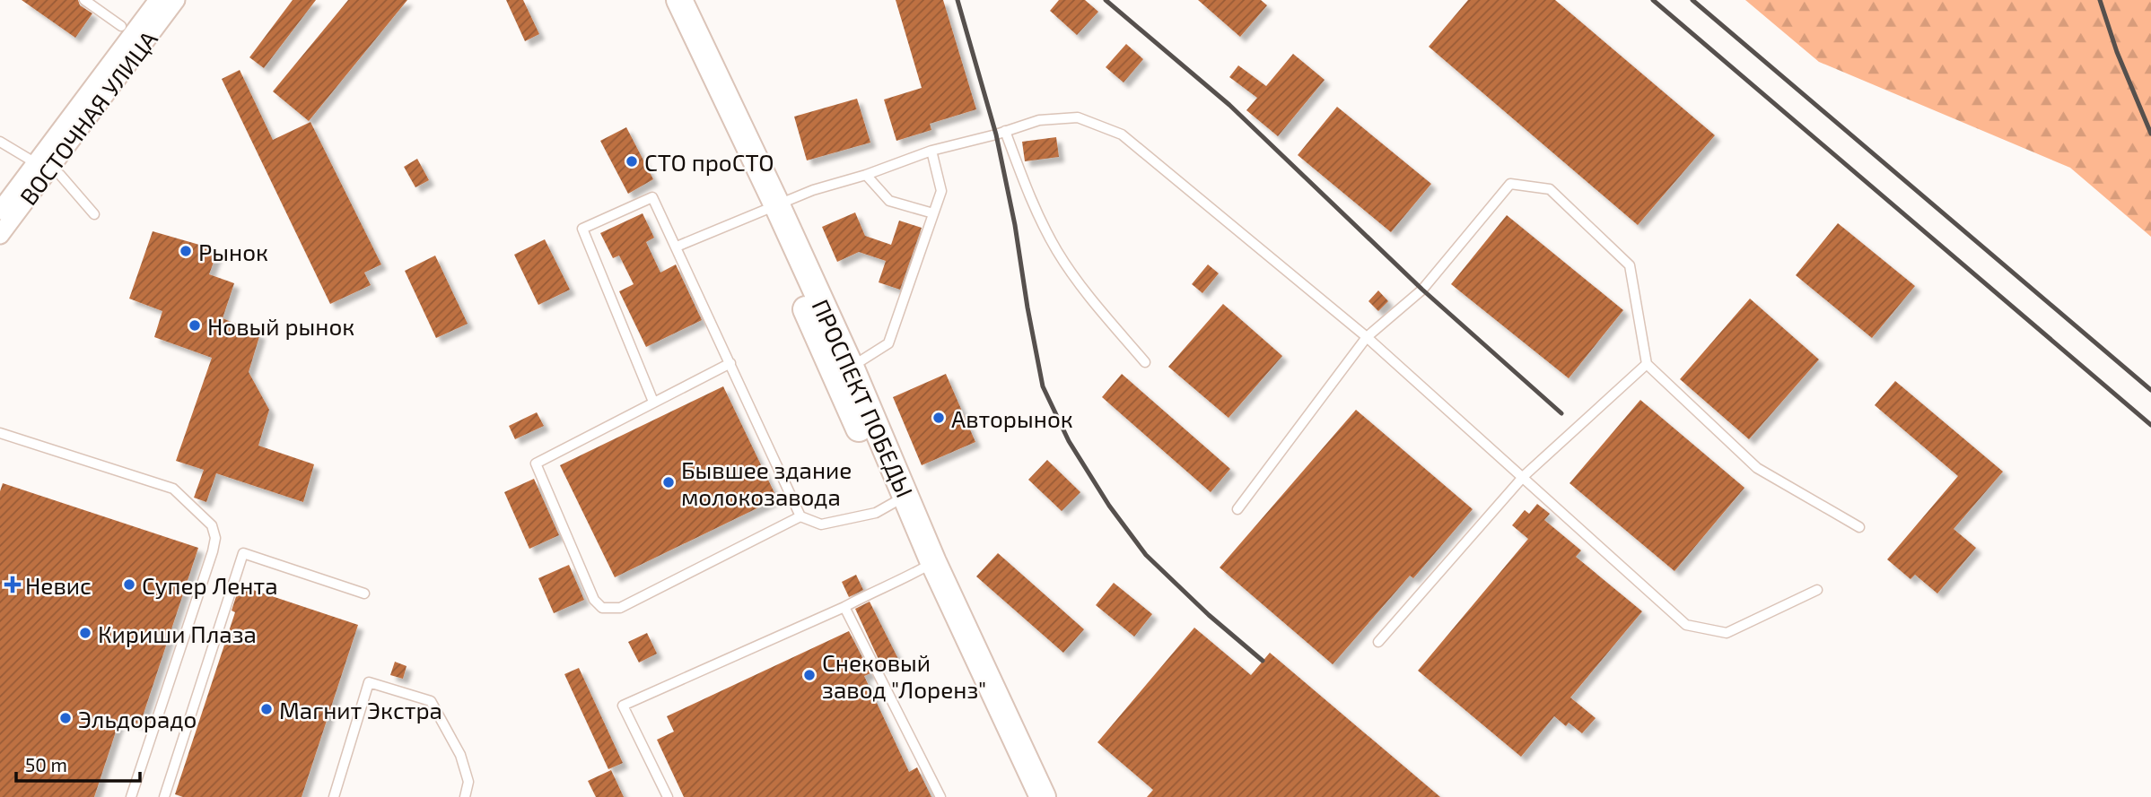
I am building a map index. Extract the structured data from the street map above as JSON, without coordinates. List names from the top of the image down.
{
  "streets": {
    "main road": ["ПРОСПЕКТ ПОБЕДЫ"],
    "street": ["ВОСТОЧНАЯ УЛИЦА"]
  },
  "places": {
    "other": [
      "СТО проСТО",
      "Рынок",
      "Новый рынок",
      "Авторынок",
      "Бывшее здание молокозавода",
      "Супер Лента",
      "Кириши Плаза",
      "Снековый завод \"Лоренз\"",
      "Магнит Экстра",
      "Эльдорадо"
    ],
    "health": ["Невис"]
  },
  "scale_bar": "50 m"
}
